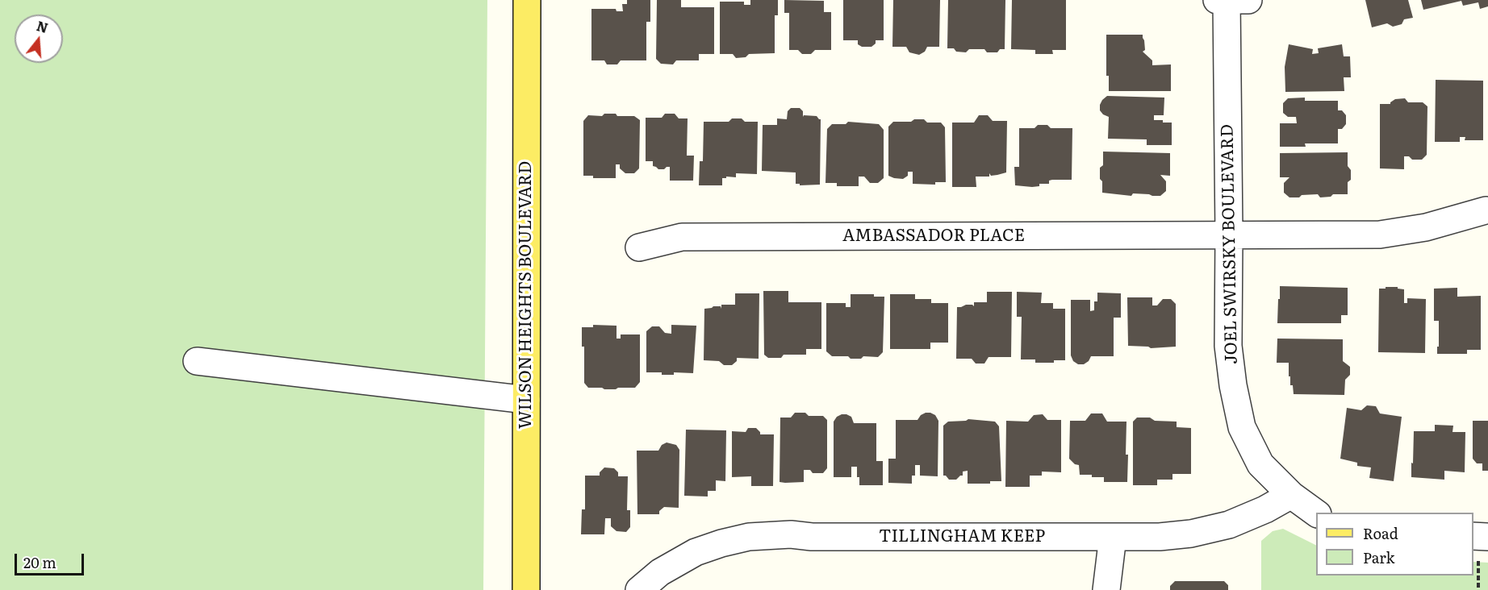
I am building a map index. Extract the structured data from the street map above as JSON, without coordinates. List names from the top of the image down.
{
  "streets": {
    "main road": ["WILSON HEIGHTS BOULEVARD"],
    "street": ["AMBASSADOR PLACE", "JOEL SWIRSKY BOULEVARD", "TILLINGHAM KEEP"]
  },
  "crossings": [
    ["AMBASSADOR PLACE", "JOEL SWIRSKY BOULEVARD"],
    ["JOEL SWIRSKY BOULEVARD", "TILLINGHAM KEEP"]
  ],
  "legend": ["Road", "Park"],
  "scale_bar": "20 m",
  "north": "top"
}
